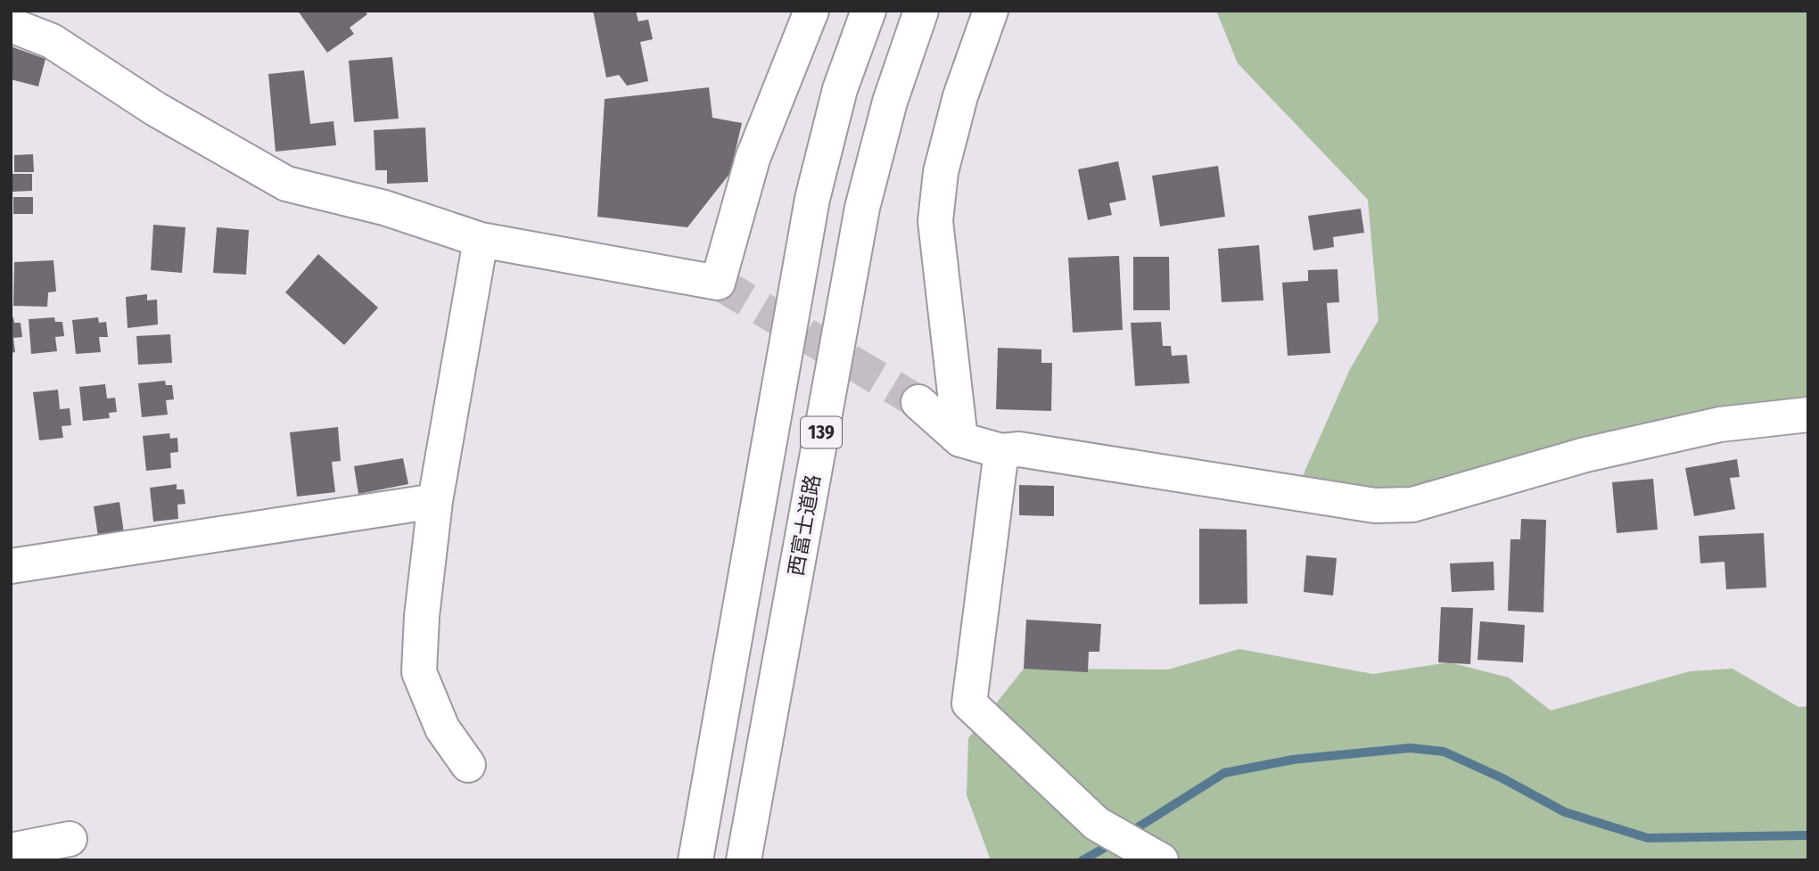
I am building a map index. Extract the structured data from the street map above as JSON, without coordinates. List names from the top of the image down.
{
  "streets": {
    "main road": ["139", "西富士道路"]
  }
}
